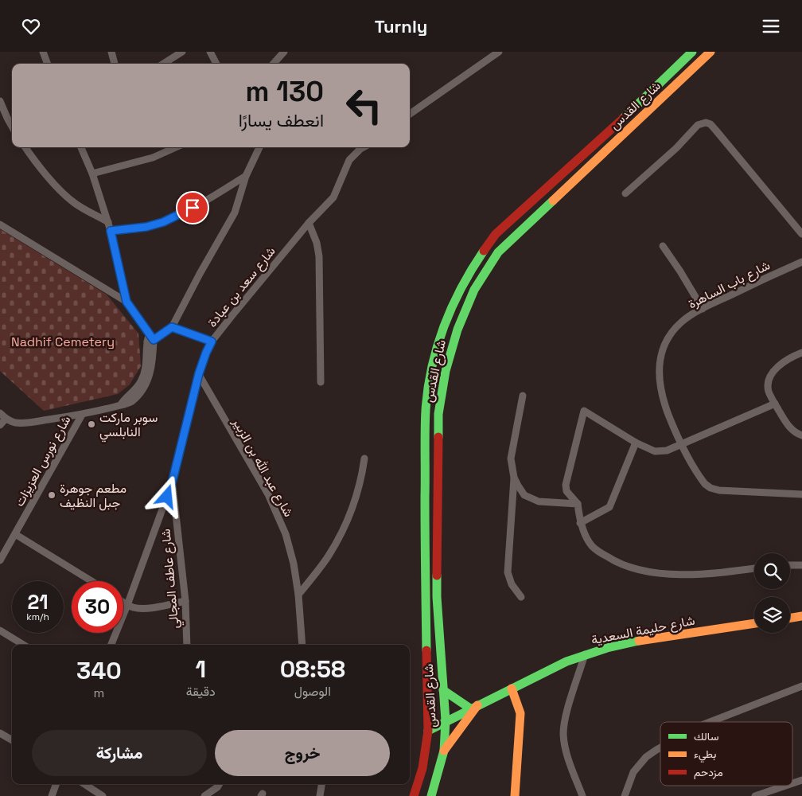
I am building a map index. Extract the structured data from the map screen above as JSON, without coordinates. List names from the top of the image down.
{
  "streets": {
    "main road": ["شارع القدس", "شارع حليمة السعدية"],
    "street": [
      "شارع باب الساهرة",
      "شارع سعد بن عبادة",
      "شارع نورس العزيزات",
      "شارع عبد الله بن الزبير",
      "شارع عاطف المجالي"
    ]
  },
  "crossings": [
    ["شارع القدس", "شارع حليمة السعدية"],
    ["شارع سعد بن عبادة", "شارع عبد الله بن الزبير"],
    ["شارع سعد بن عبادة", "شارع عاطف المجالي"]
  ],
  "parks": ["Nadhif Cemetery"],
  "places": ["سوبر ماركت النابلسي", "مطعم جوهرة جبل النظيف"],
  "legend": ["سالك", "بطيء", "مزدحم"],
  "page": {
    "header": "Turnly",
    "turn": ["130 m", "انعطف يسارًا"],
    "speed": "21 km/h",
    "limit": "30",
    "eta": [
      "08:58",
      "الوصول",
      "1",
      "دقيقة",
      "340",
      "m"
    ],
    "buttons": ["خروج", "مشاركة"]
  }
}
